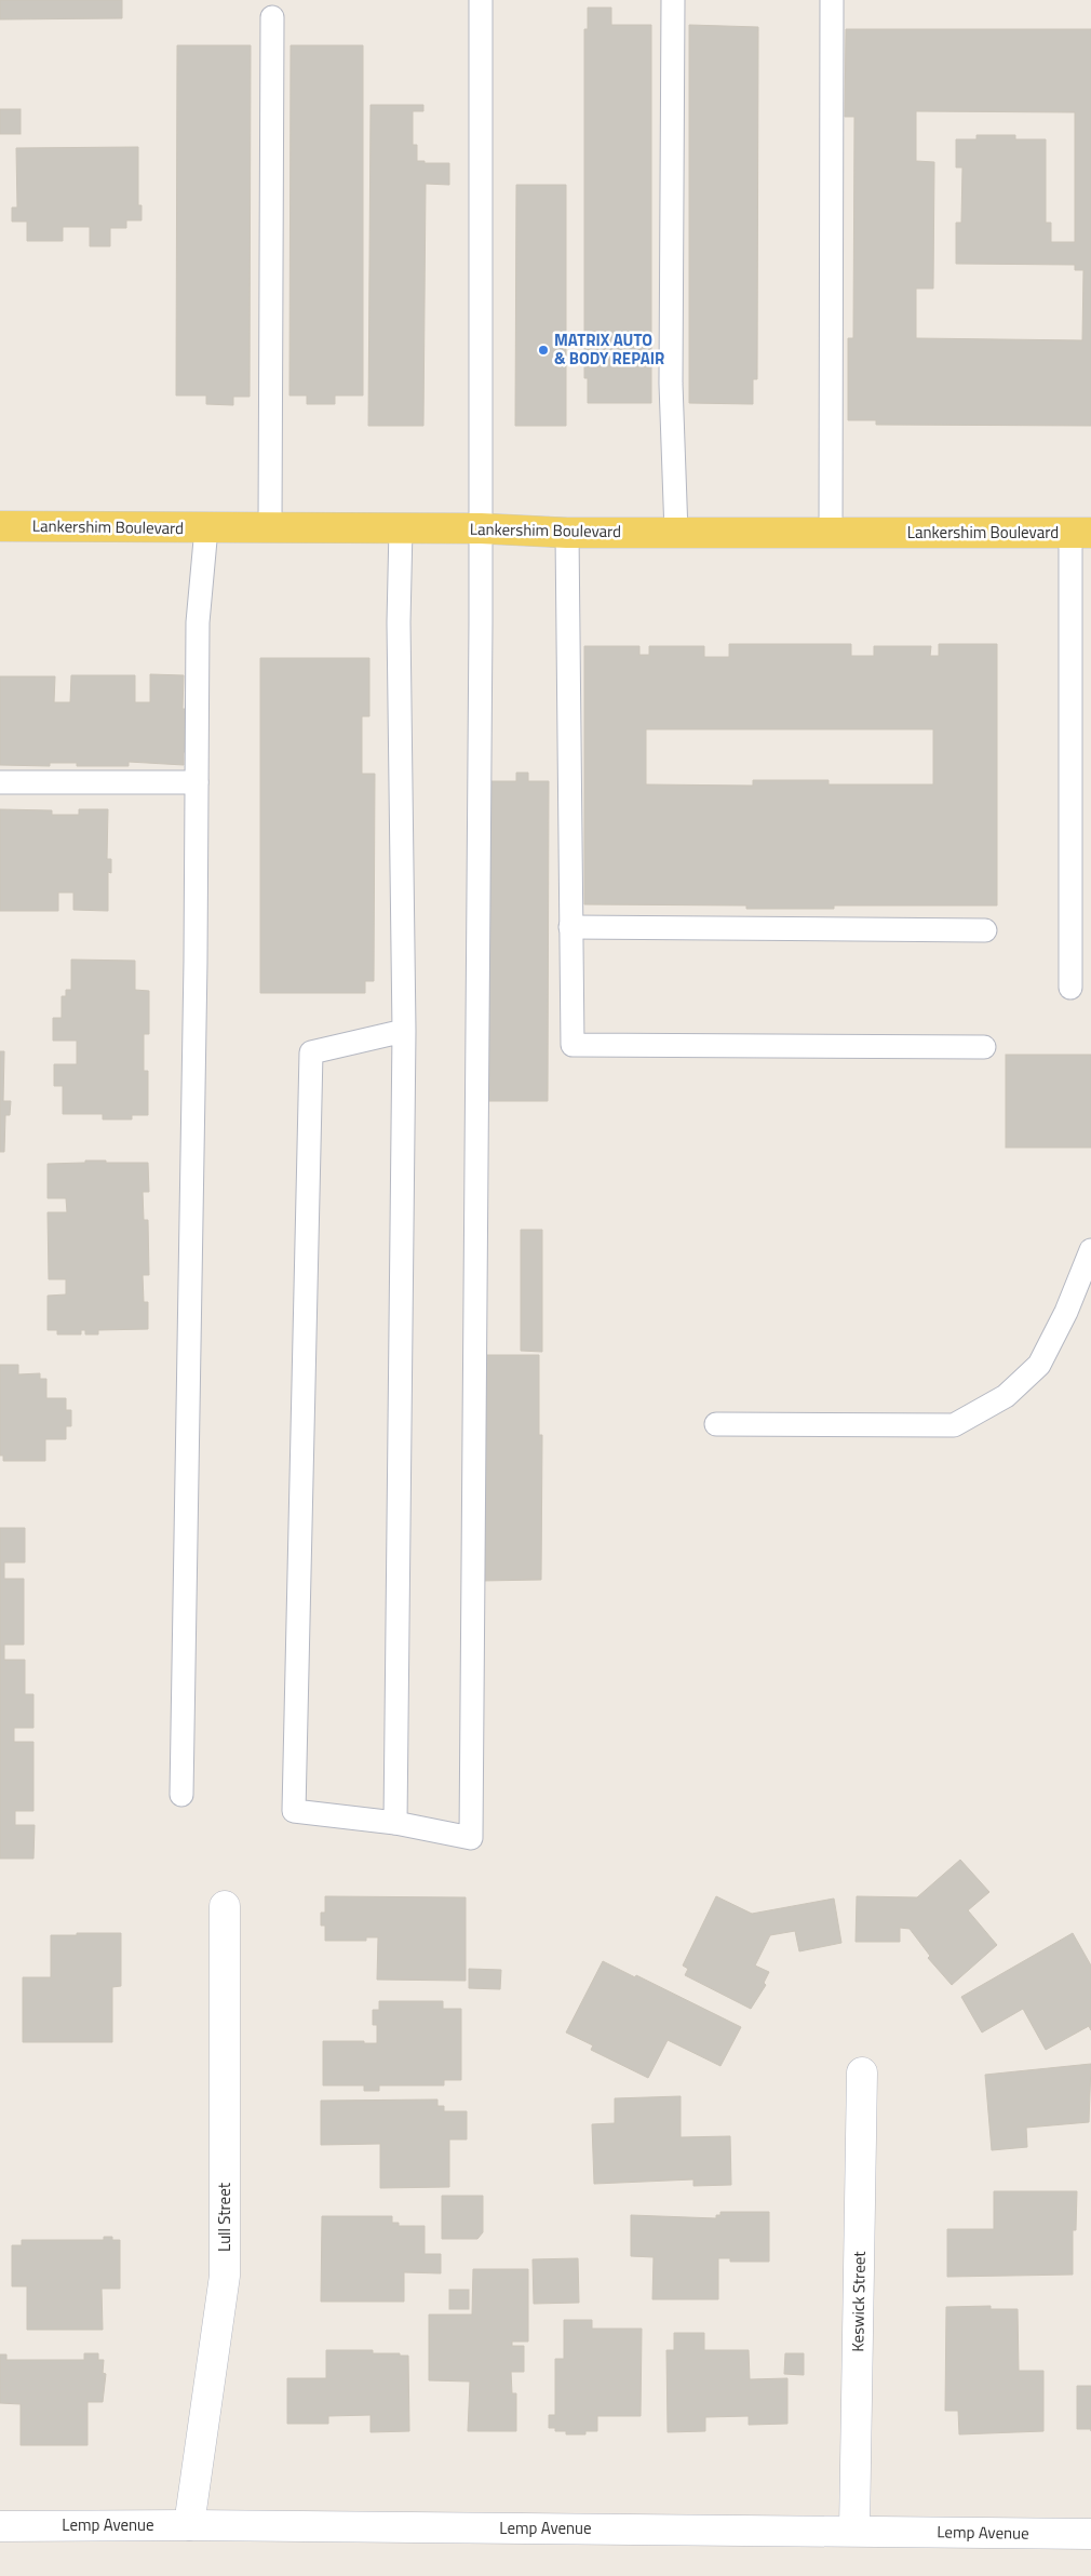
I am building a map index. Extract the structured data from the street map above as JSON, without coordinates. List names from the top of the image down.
{
  "streets": {
    "main road": ["Lankershim Boulevard"],
    "street": ["Lull Street", "Keswick Street", "Lemp Avenue"]
  },
  "crossings": [
    ["Lull Street", "Lemp Avenue"],
    ["Keswick Street", "Lemp Avenue"]
  ],
  "places": ["MATRIX AUTO & BODY REPAIR"]
}
